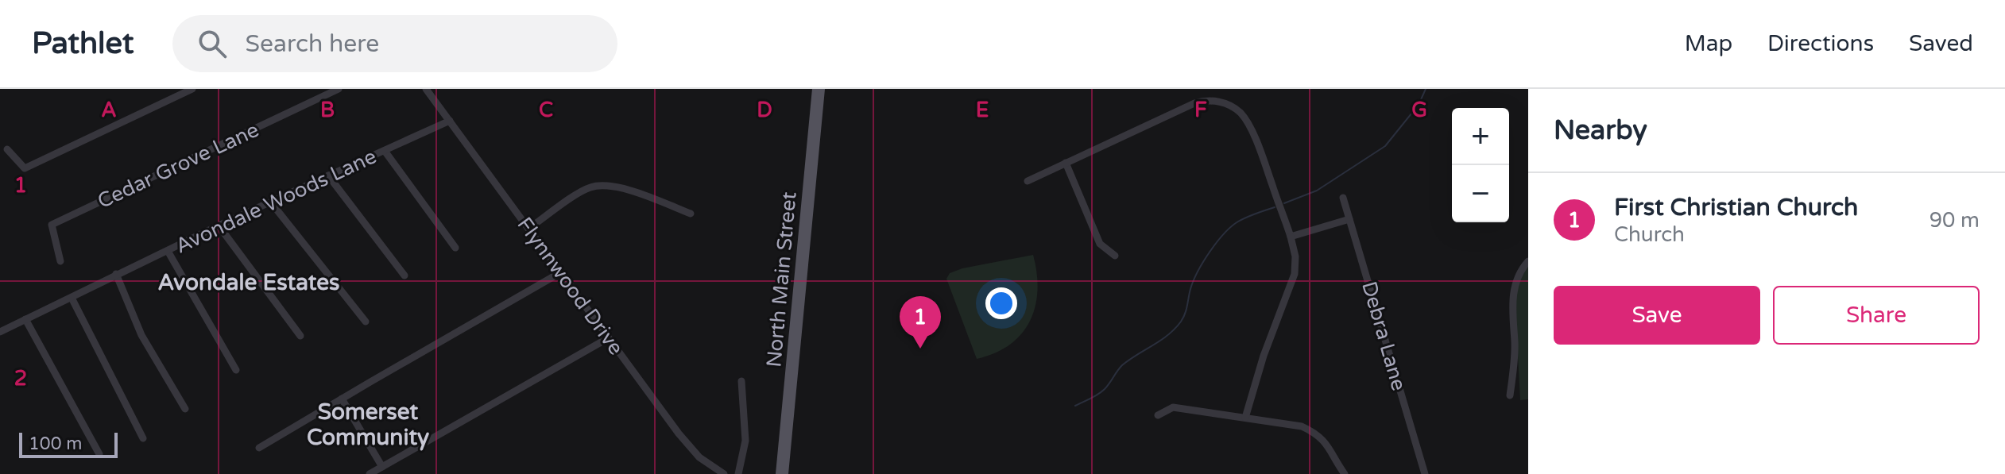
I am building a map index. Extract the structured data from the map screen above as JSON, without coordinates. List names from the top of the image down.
{
  "streets": {
    "main road": ["North Main Street"],
    "street": [
      "Cedar Grove Lane",
      "Avondale Woods Lane",
      "Flynnwood Drive",
      "Debra Lane"
    ]
  },
  "crossings": [
    ["Avondale Woods Lane", "Flynnwood Drive"]
  ],
  "districts": ["Avondale Estates", "Somerset Community"],
  "scale_bar": "100 m",
  "page": {
    "header": "Pathlet",
    "search": "Search here",
    "nav": ["Map", "Directions", "Saved"],
    "heading": "Nearby",
    "map_buttons": ["+", "−"],
    "list": [
      {
        "mark": "1",
        "name": "First Christian Church",
        "note": "Church",
        "value": "90 m"
      }
    ],
    "buttons": ["Save", "Share"],
    "pins": "1",
    "scale": "100 m"
  },
  "grid": {
    "columns": [
      "A",
      "B",
      "C",
      "D",
      "E",
      "F",
      "G"
    ],
    "rows": ["1", "2"]
  }
}
